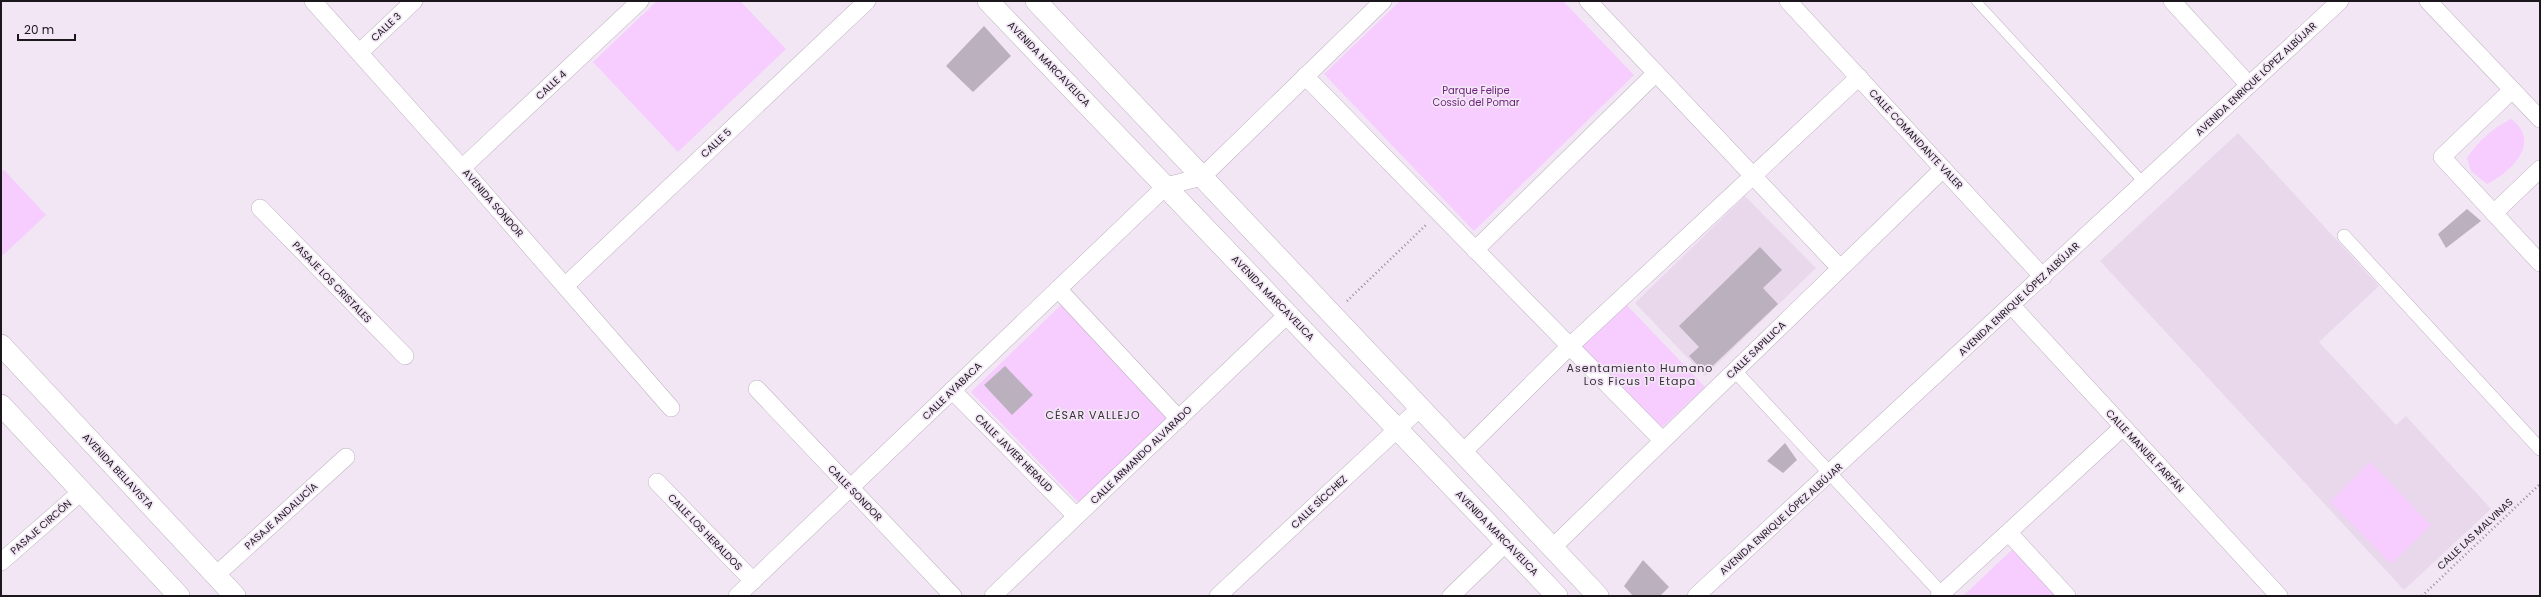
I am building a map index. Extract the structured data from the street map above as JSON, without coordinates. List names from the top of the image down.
{
  "streets": {
    "street": [
      "CALLE 3",
      "AVENIDA MARCAVELICA",
      "AVENIDA ENRIQUE LÓPEZ ALBÚJAR",
      "CALLE 4",
      "CALLE COMANDANTE VALER",
      "CALLE 5",
      "AVENIDA SONDOR",
      "PASAJE LOS CRISTALES",
      "CALLE SAPILLICA",
      "CALLE AYABACA",
      "CALLE MANUEL FARFÁN",
      "CALLE JAVIER HERAUD",
      "CALLE ARMANDO ALVARADO",
      "AVENIDA BELLAVISTA",
      "CALLE SONDOR",
      "CALLE SÍCCHEZ",
      "PASAJE ANDALUCÍA",
      "PASAJE CIRCÓN",
      "CALLE LOS HERALDOS"
    ],
    "path": ["CALLE LAS MALVINAS"]
  },
  "crossings": [
    ["CALLE 3", "AVENIDA SONDOR"],
    ["AVENIDA MARCAVELICA", "CALLE AYABACA"],
    ["AVENIDA MARCAVELICA", "CALLE ARMANDO ALVARADO"],
    ["AVENIDA MARCAVELICA", "CALLE SÍCCHEZ"],
    ["AVENIDA ENRIQUE LÓPEZ ALBÚJAR", "CALLE COMANDANTE VALER"],
    ["AVENIDA ENRIQUE LÓPEZ ALBÚJAR", "CALLE MANUEL FARFÁN"],
    ["CALLE 4", "AVENIDA SONDOR"],
    ["CALLE COMANDANTE VALER", "CALLE SAPILLICA"],
    ["CALLE 5", "AVENIDA SONDOR"],
    ["CALLE AYABACA", "CALLE JAVIER HERAUD"],
    ["CALLE AYABACA", "CALLE SONDOR"],
    ["CALLE AYABACA", "CALLE LOS HERALDOS"],
    ["CALLE JAVIER HERAUD", "CALLE ARMANDO ALVARADO"],
    ["AVENIDA BELLAVISTA", "PASAJE ANDALUCÍA"]
  ],
  "districts": ["Asentamiento Humano Los Ficus 1ª Etapa", "CÉSAR VALLEJO"],
  "parks": ["Parque Felipe Cossío del Pomar"],
  "scale_bar": "20 m"
}
